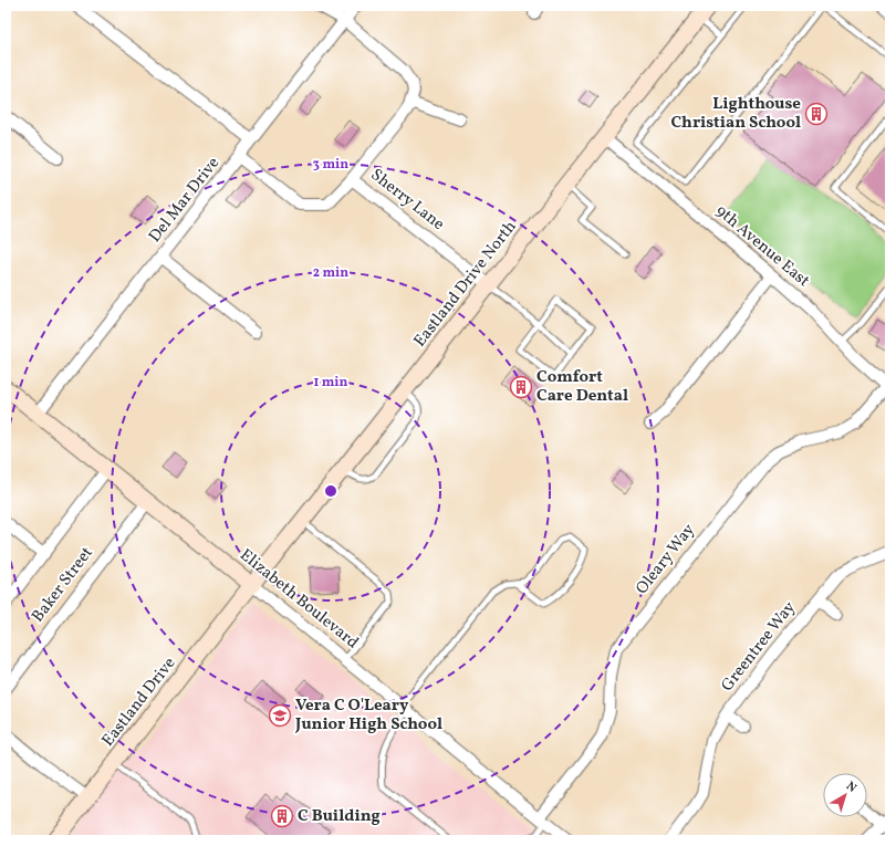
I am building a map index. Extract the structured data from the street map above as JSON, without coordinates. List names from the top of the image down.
{
  "streets": {
    "main road": ["Eastland Drive North", "Elizabeth Boulevard", "Eastland Drive"],
    "street": [
      "Del Mar Drive",
      "Sherry Lane",
      "9th Avenue East",
      "Oleary Way",
      "Baker Street",
      "Greentree Way"
    ]
  },
  "crossings": [
    ["Del Mar Drive", "Sherry Lane"],
    ["Del Mar Drive", "Elizabeth Boulevard"],
    ["Sherry Lane", "Eastland Drive North"],
    ["9th Avenue East", "Eastland Drive North"],
    ["9th Avenue East", "Oleary Way"],
    ["Eastland Drive North", "Elizabeth Boulevard"],
    ["Eastland Drive North", "Eastland Drive"],
    ["Oleary Way", "Elizabeth Boulevard"],
    ["Baker Street", "Elizabeth Boulevard"],
    ["Elizabeth Boulevard", "Eastland Drive"]
  ],
  "places": {
    "building": ["Lighthouse Christian School", "Comfort Care Dental", "C Building"],
    "school or university": ["Vera C O'Leary Junior High School"]
  },
  "north": "top right",
  "rings": ["3 min", "2 min", "1 min"]
}
